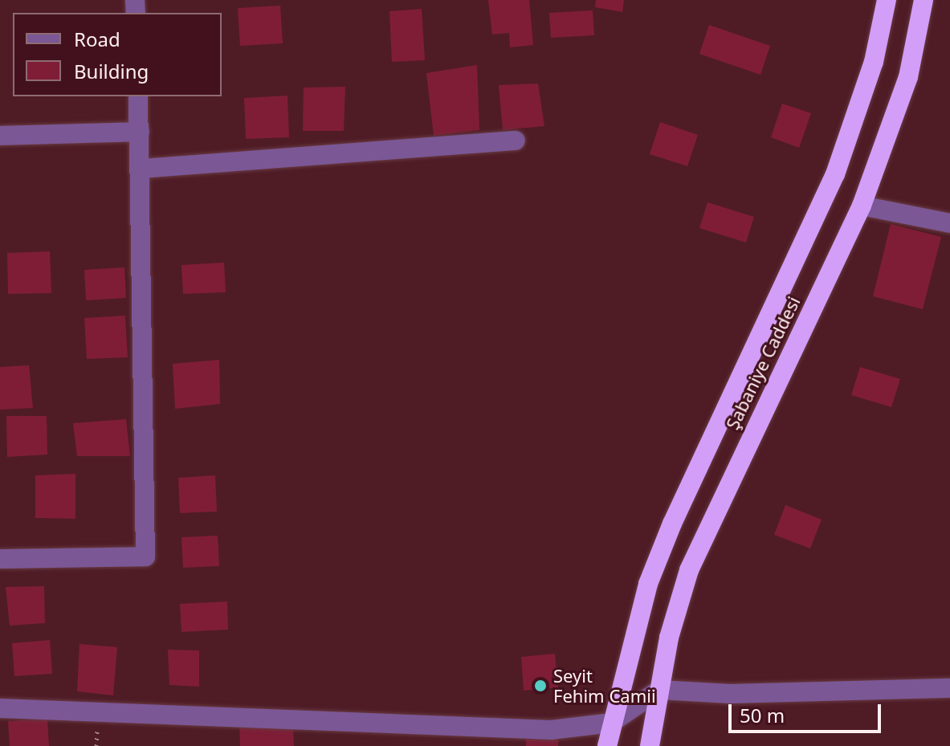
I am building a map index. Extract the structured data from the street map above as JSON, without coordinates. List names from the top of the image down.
{
  "streets": {
    "highway": ["Şabaniye Caddesi"]
  },
  "places": ["Seyit Fehim Camii"],
  "legend": ["Road", "Building"],
  "scale_bar": "50 m"
}
